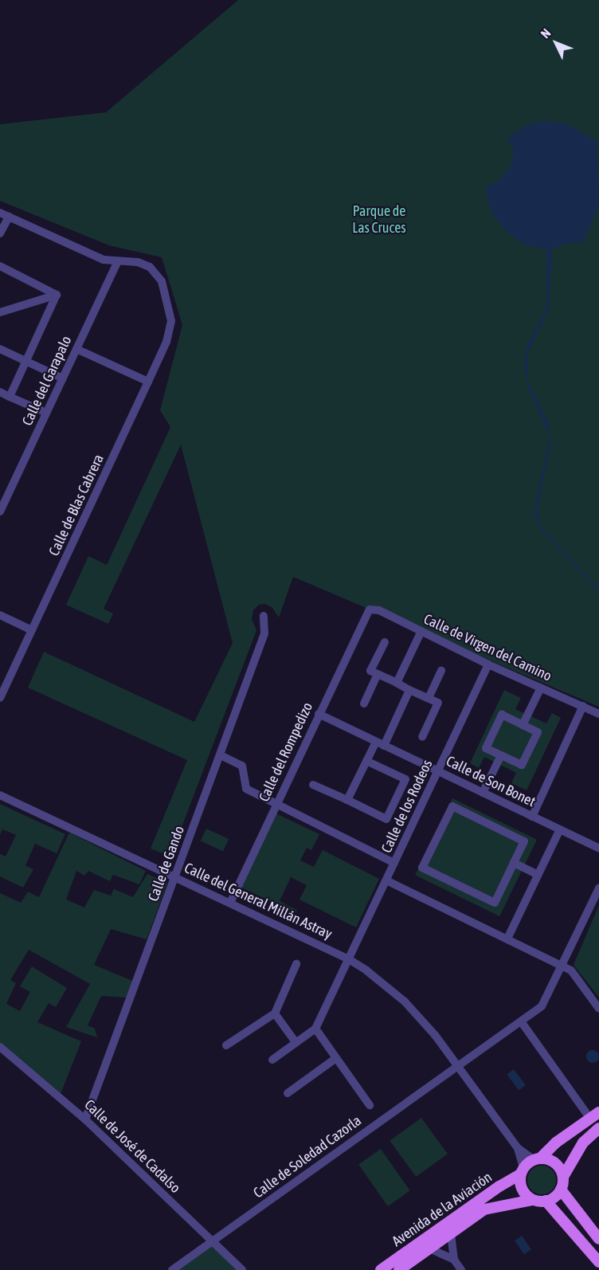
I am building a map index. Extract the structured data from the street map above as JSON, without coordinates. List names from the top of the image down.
{
  "streets": {
    "main road": ["Avenida de la Aviación"],
    "street": [
      "Calle del Garapalo",
      "Calle de Blas Cabrera",
      "Calle de Virgen del Camino",
      "Calle del Rompedizo",
      "Calle de Son Bonet",
      "Calle de los Rodeos",
      "Calle de Gando",
      "Calle del General Millán Astray",
      "Calle de José de Cadalso",
      "Calle de Soledad Cazorla"
    ]
  },
  "crossings": [
    ["Calle del Garapalo", "Calle de Blas Cabrera"],
    ["Calle de Virgen del Camino", "Calle del Rompedizo"],
    ["Calle de Virgen del Camino", "Calle de los Rodeos"],
    ["Calle del Rompedizo", "Calle de Son Bonet"],
    ["Calle del Rompedizo", "Calle del General Millán Astray"],
    ["Calle de Son Bonet", "Calle de los Rodeos"],
    ["Calle de los Rodeos", "Calle del General Millán Astray"],
    ["Calle de Gando", "Calle del General Millán Astray"],
    ["Calle de Gando", "Calle de José de Cadalso"],
    ["Calle del General Millán Astray", "Calle de Soledad Cazorla"],
    ["Calle del General Millán Astray", "Avenida de la Aviación"],
    ["Calle de José de Cadalso", "Calle de Soledad Cazorla"]
  ],
  "parks": ["Parque de Las Cruces"],
  "north": "top left"
}
